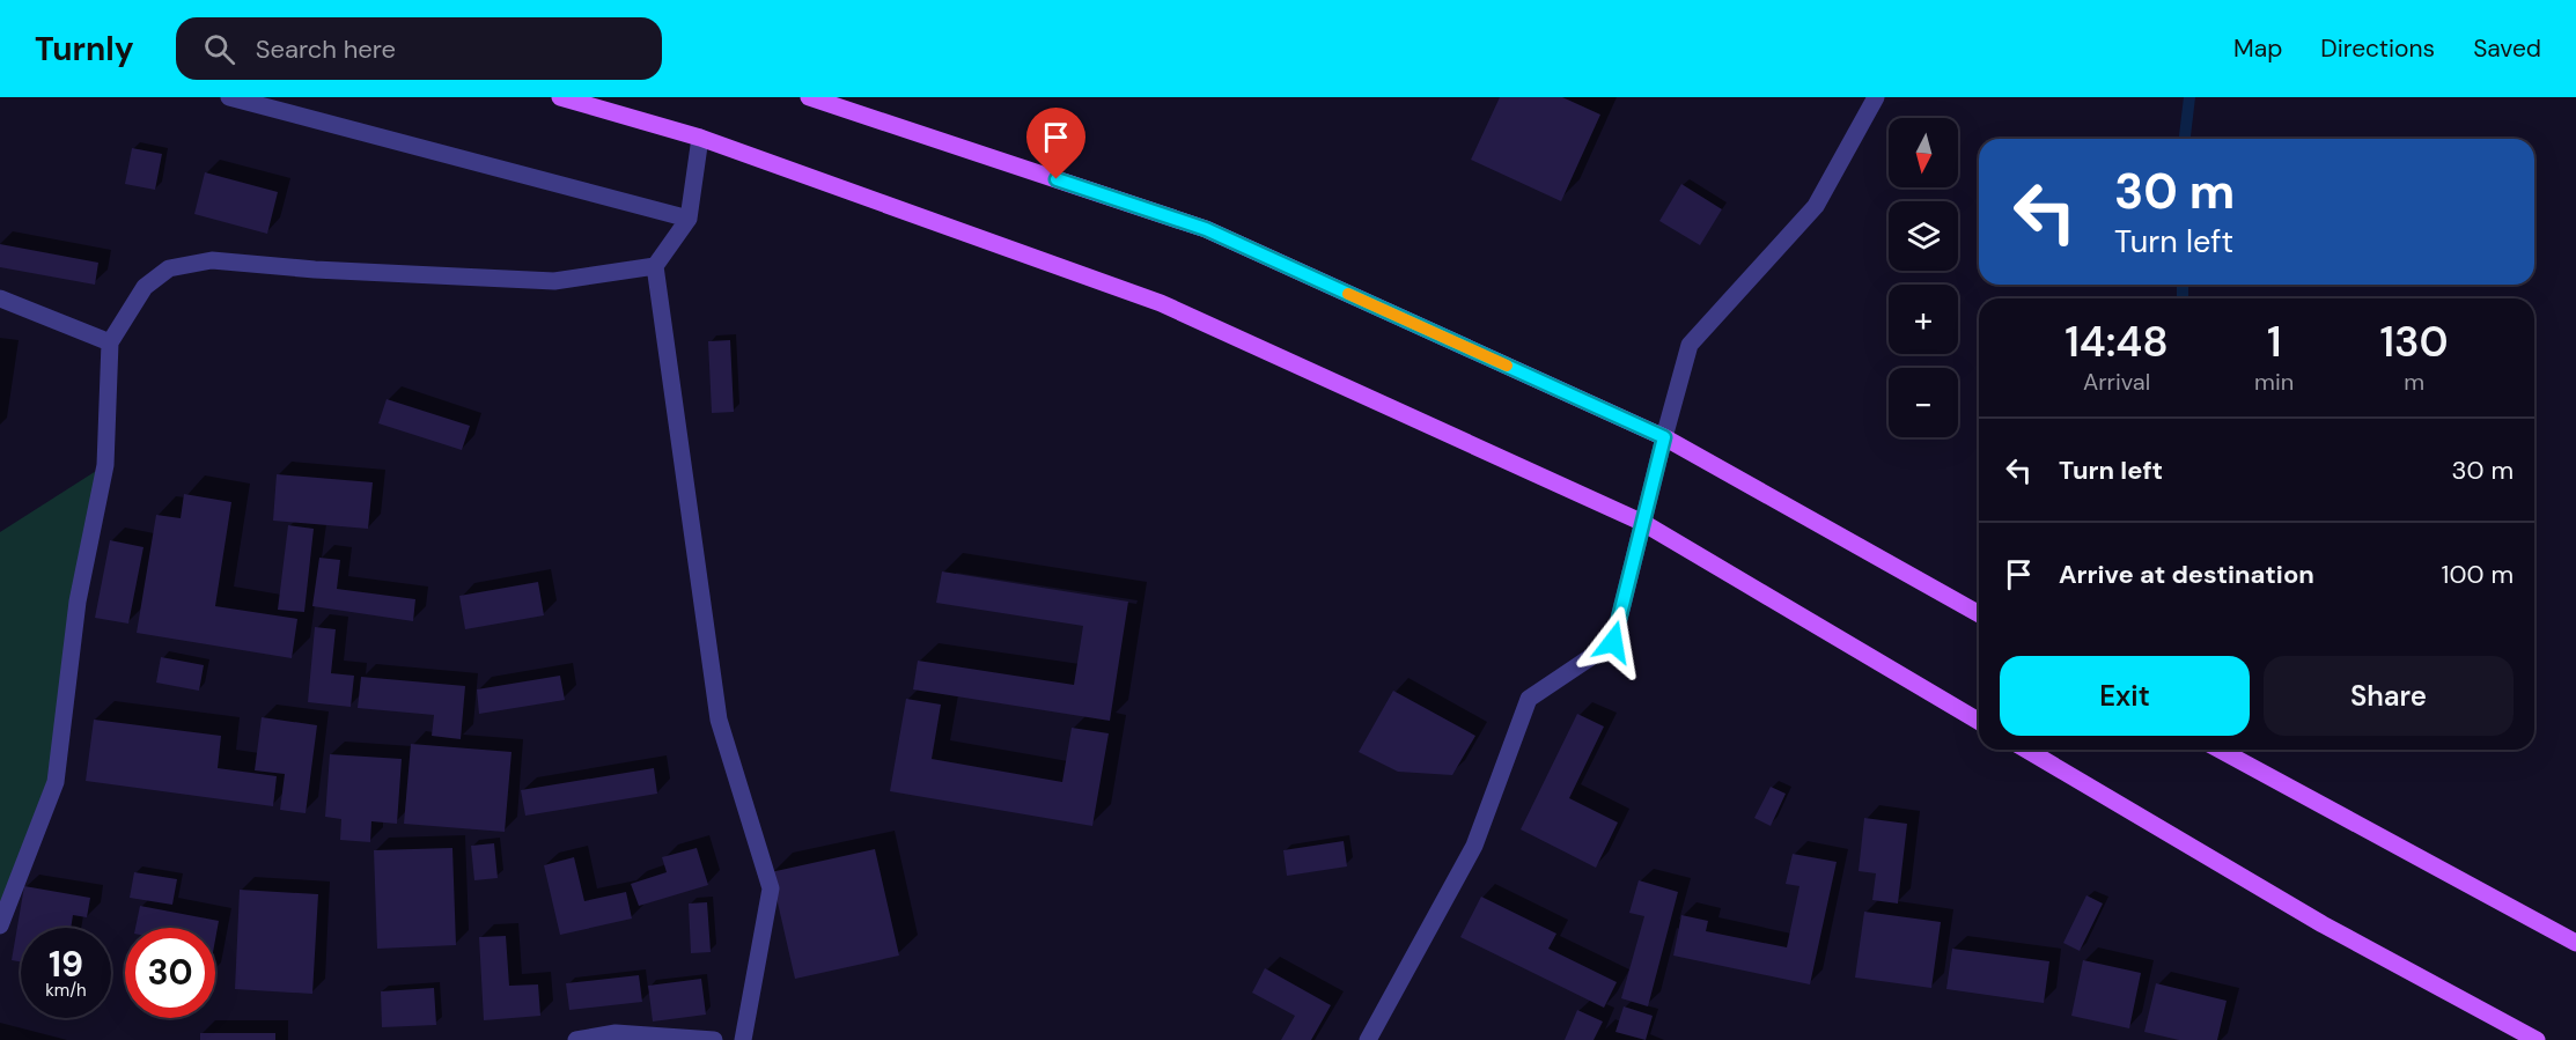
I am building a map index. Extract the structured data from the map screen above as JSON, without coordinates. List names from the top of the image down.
{
  "north": "bottom",
  "page": {
    "header": "Turnly",
    "search": "Search here",
    "nav": ["Map", "Directions", "Saved"],
    "map_buttons": ["+", "−"],
    "turn": ["30 m", "Turn left"],
    "eta": [
      "14:48",
      "Arrival",
      "1",
      "min",
      "130",
      "m"
    ],
    "list": [
      {
        "name": "Turn left",
        "value": "30 m"
      },
      {
        "name": "Arrive at destination",
        "value": "100 m"
      }
    ],
    "buttons": ["Exit", "Share"],
    "speed": "19 km/h",
    "limit": "30"
  }
}
